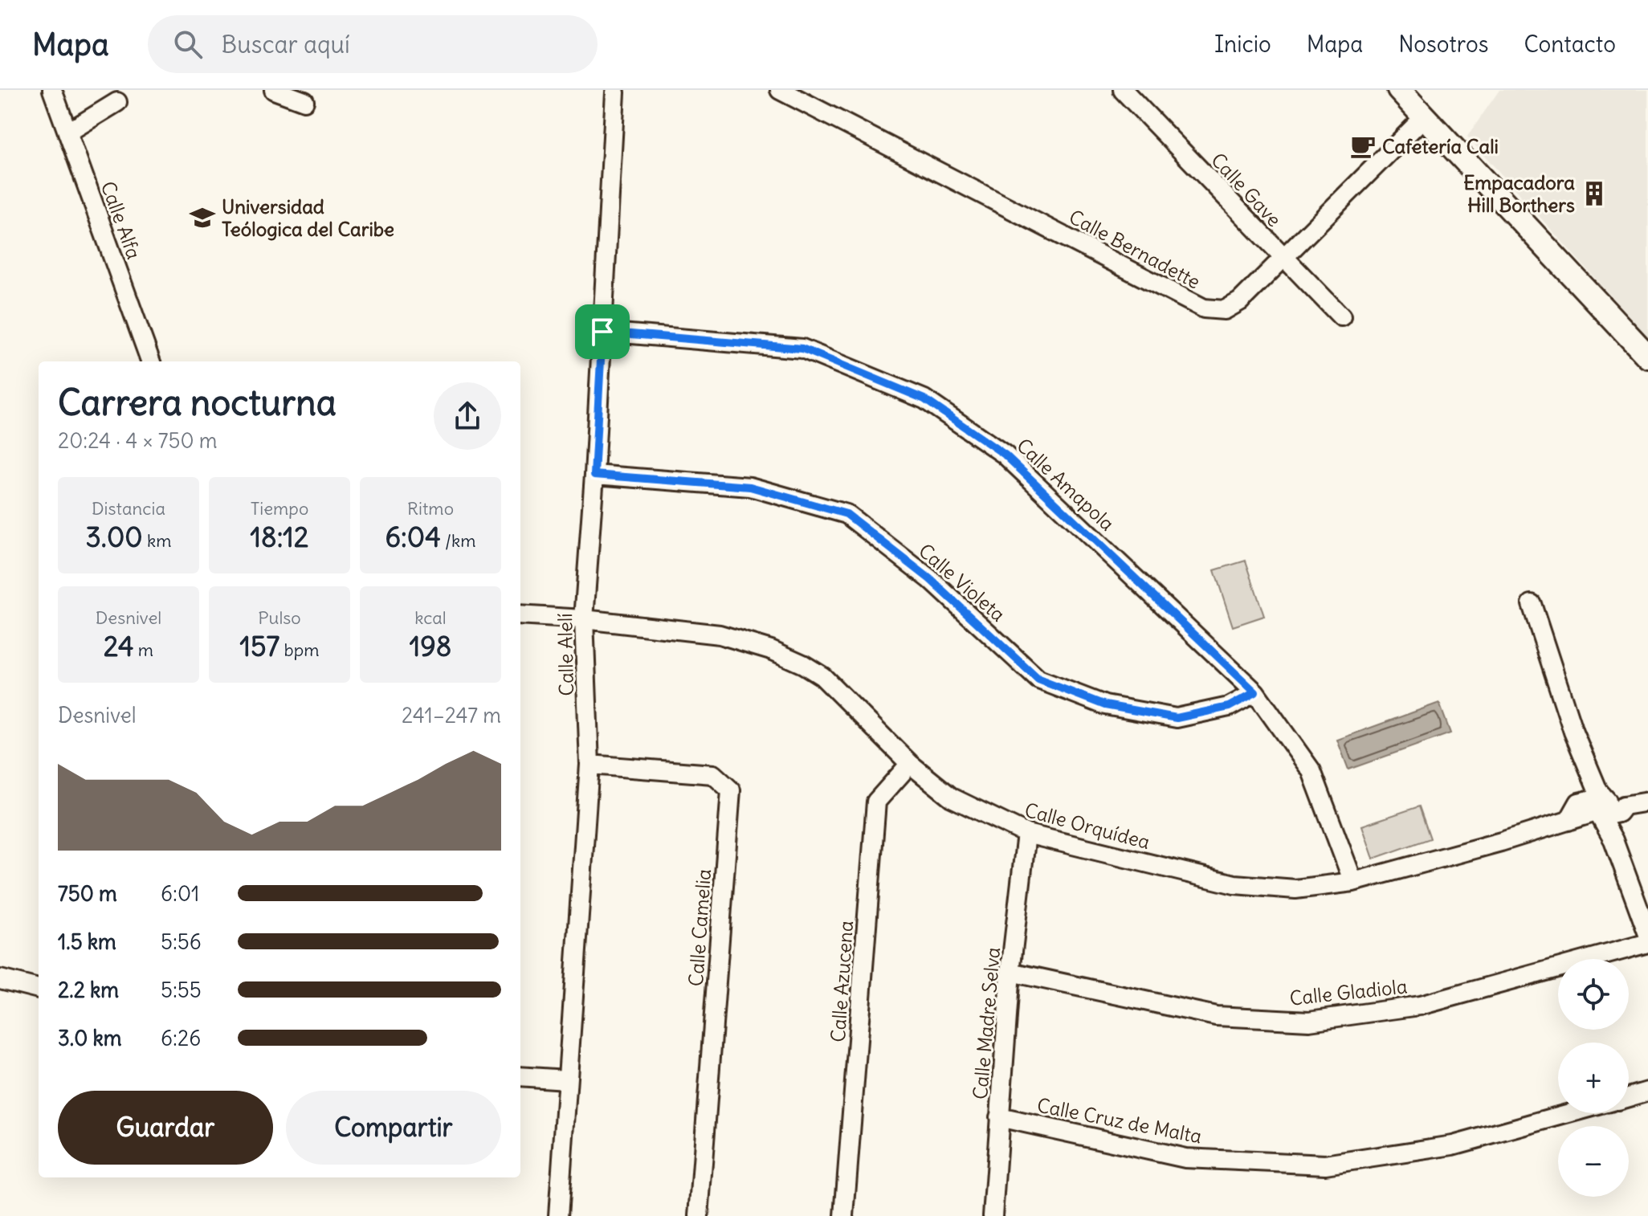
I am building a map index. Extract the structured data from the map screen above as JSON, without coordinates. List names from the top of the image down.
{
  "streets": {
    "street": [
      "Calle Gave",
      "Calle Alfa",
      "Calle Bernadette",
      "Calle Amapola",
      "Calle Violeta",
      "Calle Alelí",
      "Calle Orquídea",
      "Calle Camelia",
      "Calle Azucena",
      "Calle Gladiola",
      "Calle Madre Selva",
      "Calle Cruz de Malta"
    ]
  },
  "crossings": [
    ["Calle Gave", "Calle Bernadette"],
    ["Calle Amapola", "Calle Violeta"],
    ["Calle Amapola", "Calle Alelí"],
    ["Calle Amapola", "Calle Orquídea"],
    ["Calle Violeta", "Calle Alelí"],
    ["Calle Alelí", "Calle Orquídea"],
    ["Calle Alelí", "Calle Camelia"],
    ["Calle Orquídea", "Calle Azucena"],
    ["Calle Orquídea", "Calle Madre Selva"],
    ["Calle Gladiola", "Calle Madre Selva"],
    ["Calle Madre Selva", "Calle Cruz de Malta"]
  ],
  "places": {
    "cafe": ["Cafetería Cali"],
    "building": ["Empacadora Hill Borthers"],
    "school or university": ["Universidad Teólogica del Caribe"]
  },
  "page": {
    "header": "Mapa",
    "search": "Buscar aquí",
    "nav": [
      "Inicio",
      "Mapa",
      "Nosotros",
      "Contacto"
    ],
    "heading": ["Carrera nocturna", "20:24 · 4 × 750 m"],
    "stats": [
      ["Distancia", "3.00 km"],
      ["Tiempo", "18:12"],
      ["Ritmo", "6:04 /km"],
      ["Desnivel", "24 m"],
      ["Pulso", "157 bpm"],
      ["kcal", "198"]
    ],
    "chart": ["Desnivel", "241–247 m"],
    "list": [
      {
        "name": "750 m",
        "note": "6:01"
      },
      {
        "name": "1.5 km",
        "note": "5:56"
      },
      {
        "name": "2.2 km",
        "note": "5:55"
      },
      {
        "name": "3.0 km",
        "note": "6:26"
      }
    ],
    "map_buttons": ["+", "−"],
    "buttons": ["Guardar", "Compartir"]
  }
}
